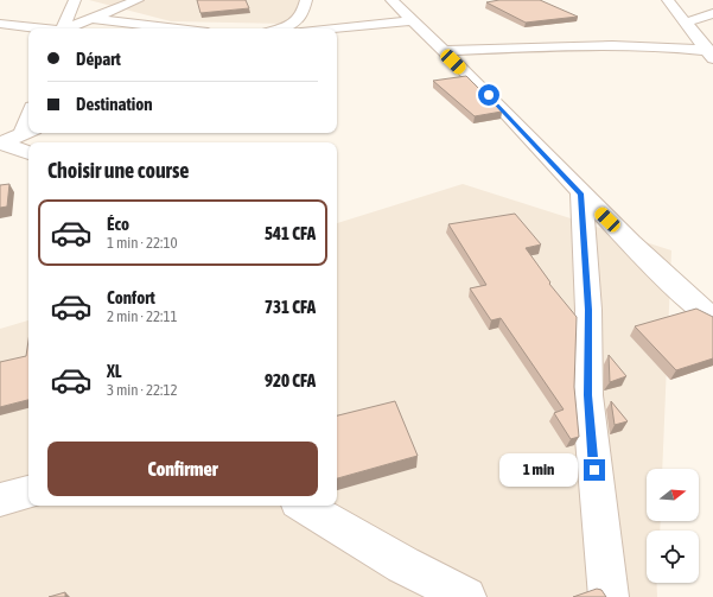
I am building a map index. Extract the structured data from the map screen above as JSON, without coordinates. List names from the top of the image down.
{
  "north": "right",
  "page": {
    "banner": ["Départ", "Destination"],
    "heading": "Choisir une course",
    "list": [
      {
        "name": "Éco",
        "note": "1 min · 22:10",
        "value": "541 CFA"
      },
      {
        "name": "Confort",
        "note": "2 min · 22:11",
        "value": "731 CFA"
      },
      {
        "name": "XL",
        "note": "3 min · 22:12",
        "value": "920 CFA"
      }
    ],
    "buttons": "Confirmer",
    "bubble": "1 min"
  }
}
